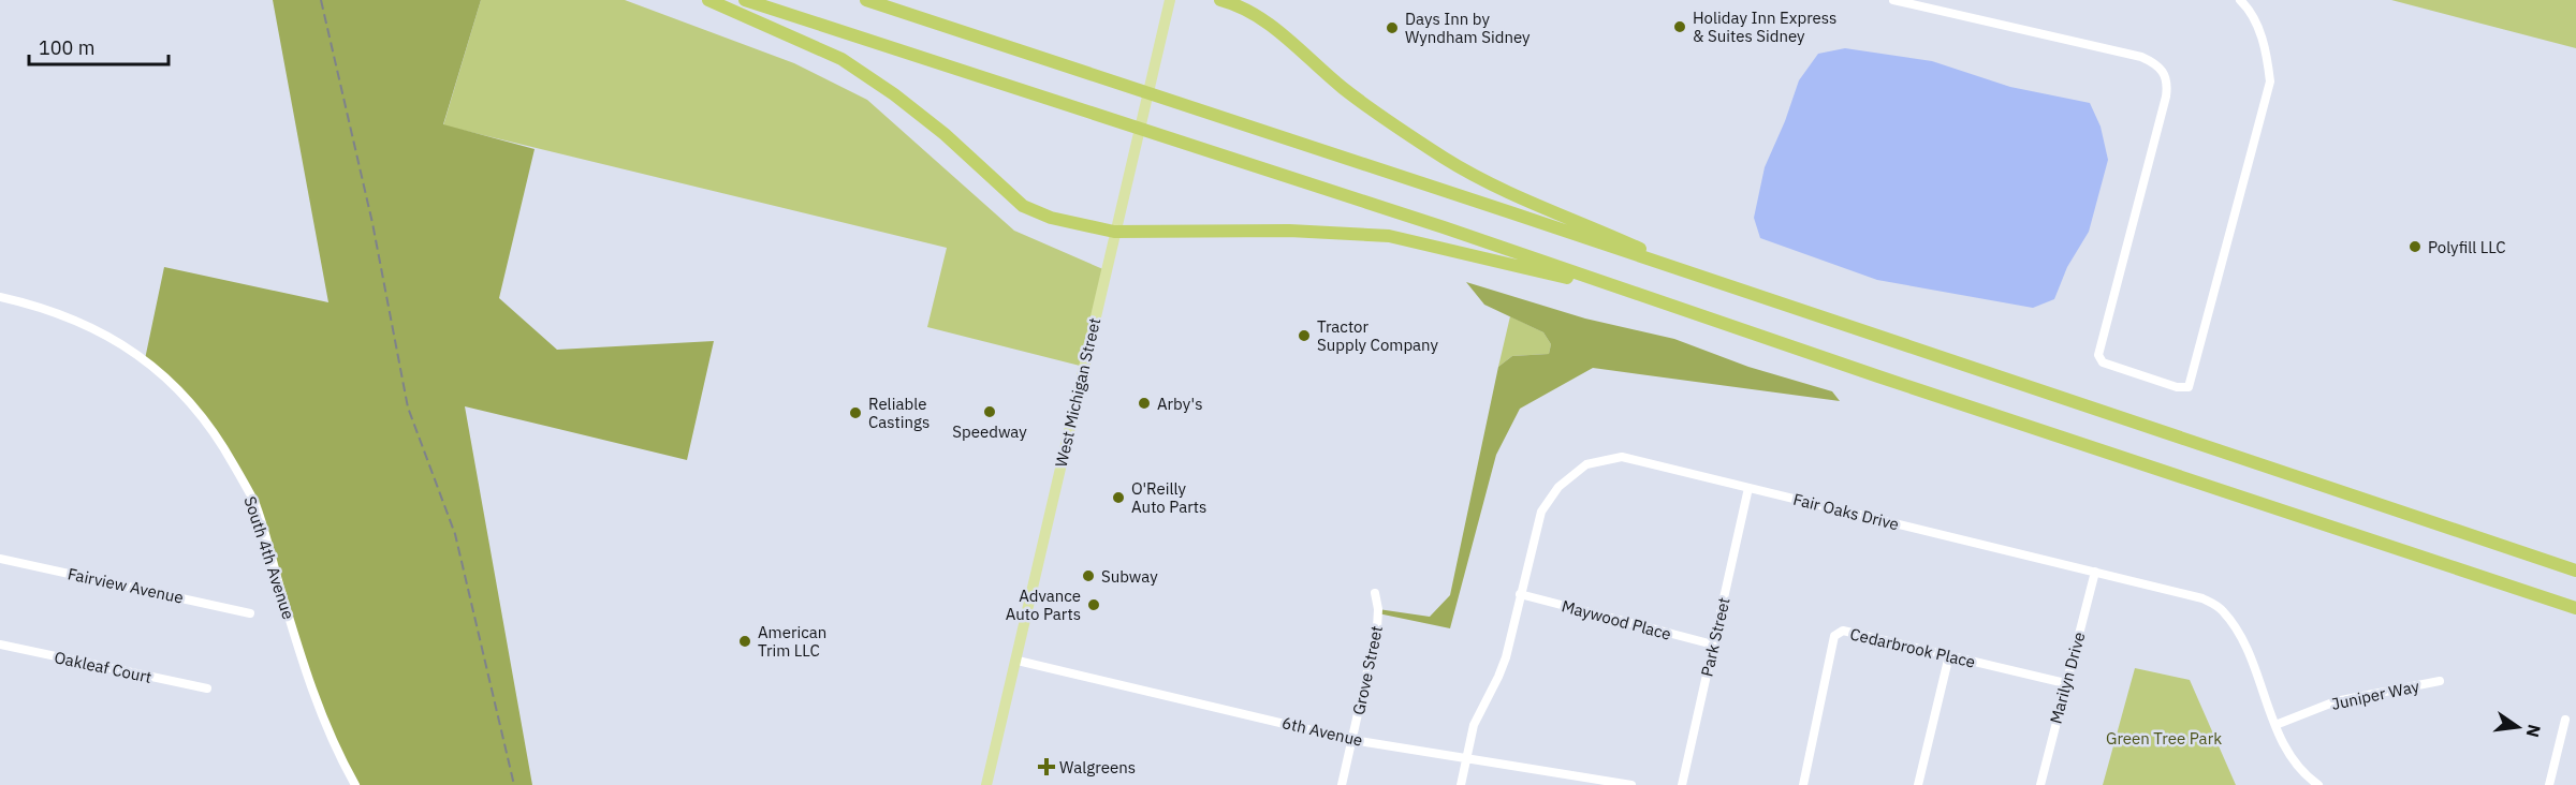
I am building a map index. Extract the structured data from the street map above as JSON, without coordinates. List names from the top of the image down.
{
  "streets": {
    "main road": ["West Michigan Street"],
    "street": [
      "Fair Oaks Drive",
      "South 4th Avenue",
      "Fairview Avenue",
      "Maywood Place",
      "Park Street",
      "Cedarbrook Place",
      "Oakleaf Court",
      "Grove Street",
      "Marilyn Drive",
      "Juniper Way",
      "6th Avenue"
    ]
  },
  "crossings": [
    ["West Michigan Street", "6th Avenue"],
    ["Fair Oaks Drive", "Maywood Place"],
    ["Fair Oaks Drive", "Park Street"],
    ["Fair Oaks Drive", "Marilyn Drive"],
    ["Fair Oaks Drive", "Juniper Way"],
    ["Fair Oaks Drive", "6th Avenue"],
    ["Maywood Place", "Park Street"],
    ["Cedarbrook Place", "Marilyn Drive"],
    ["Grove Street", "6th Avenue"]
  ],
  "parks": ["Green Tree Park"],
  "places": {
    "other": [
      "Holiday Inn Express & Suites Sidney",
      "Days Inn by Wyndham Sidney",
      "Polyfill LLC",
      "Tractor Supply Company",
      "Arby's",
      "Speedway",
      "Reliable Castings",
      "O'Reilly Auto Parts",
      "Subway",
      "Advance Auto Parts",
      "American Trim LLC"
    ],
    "health": ["Walgreens"]
  },
  "scale_bar": "100 m",
  "north": "right"
}
